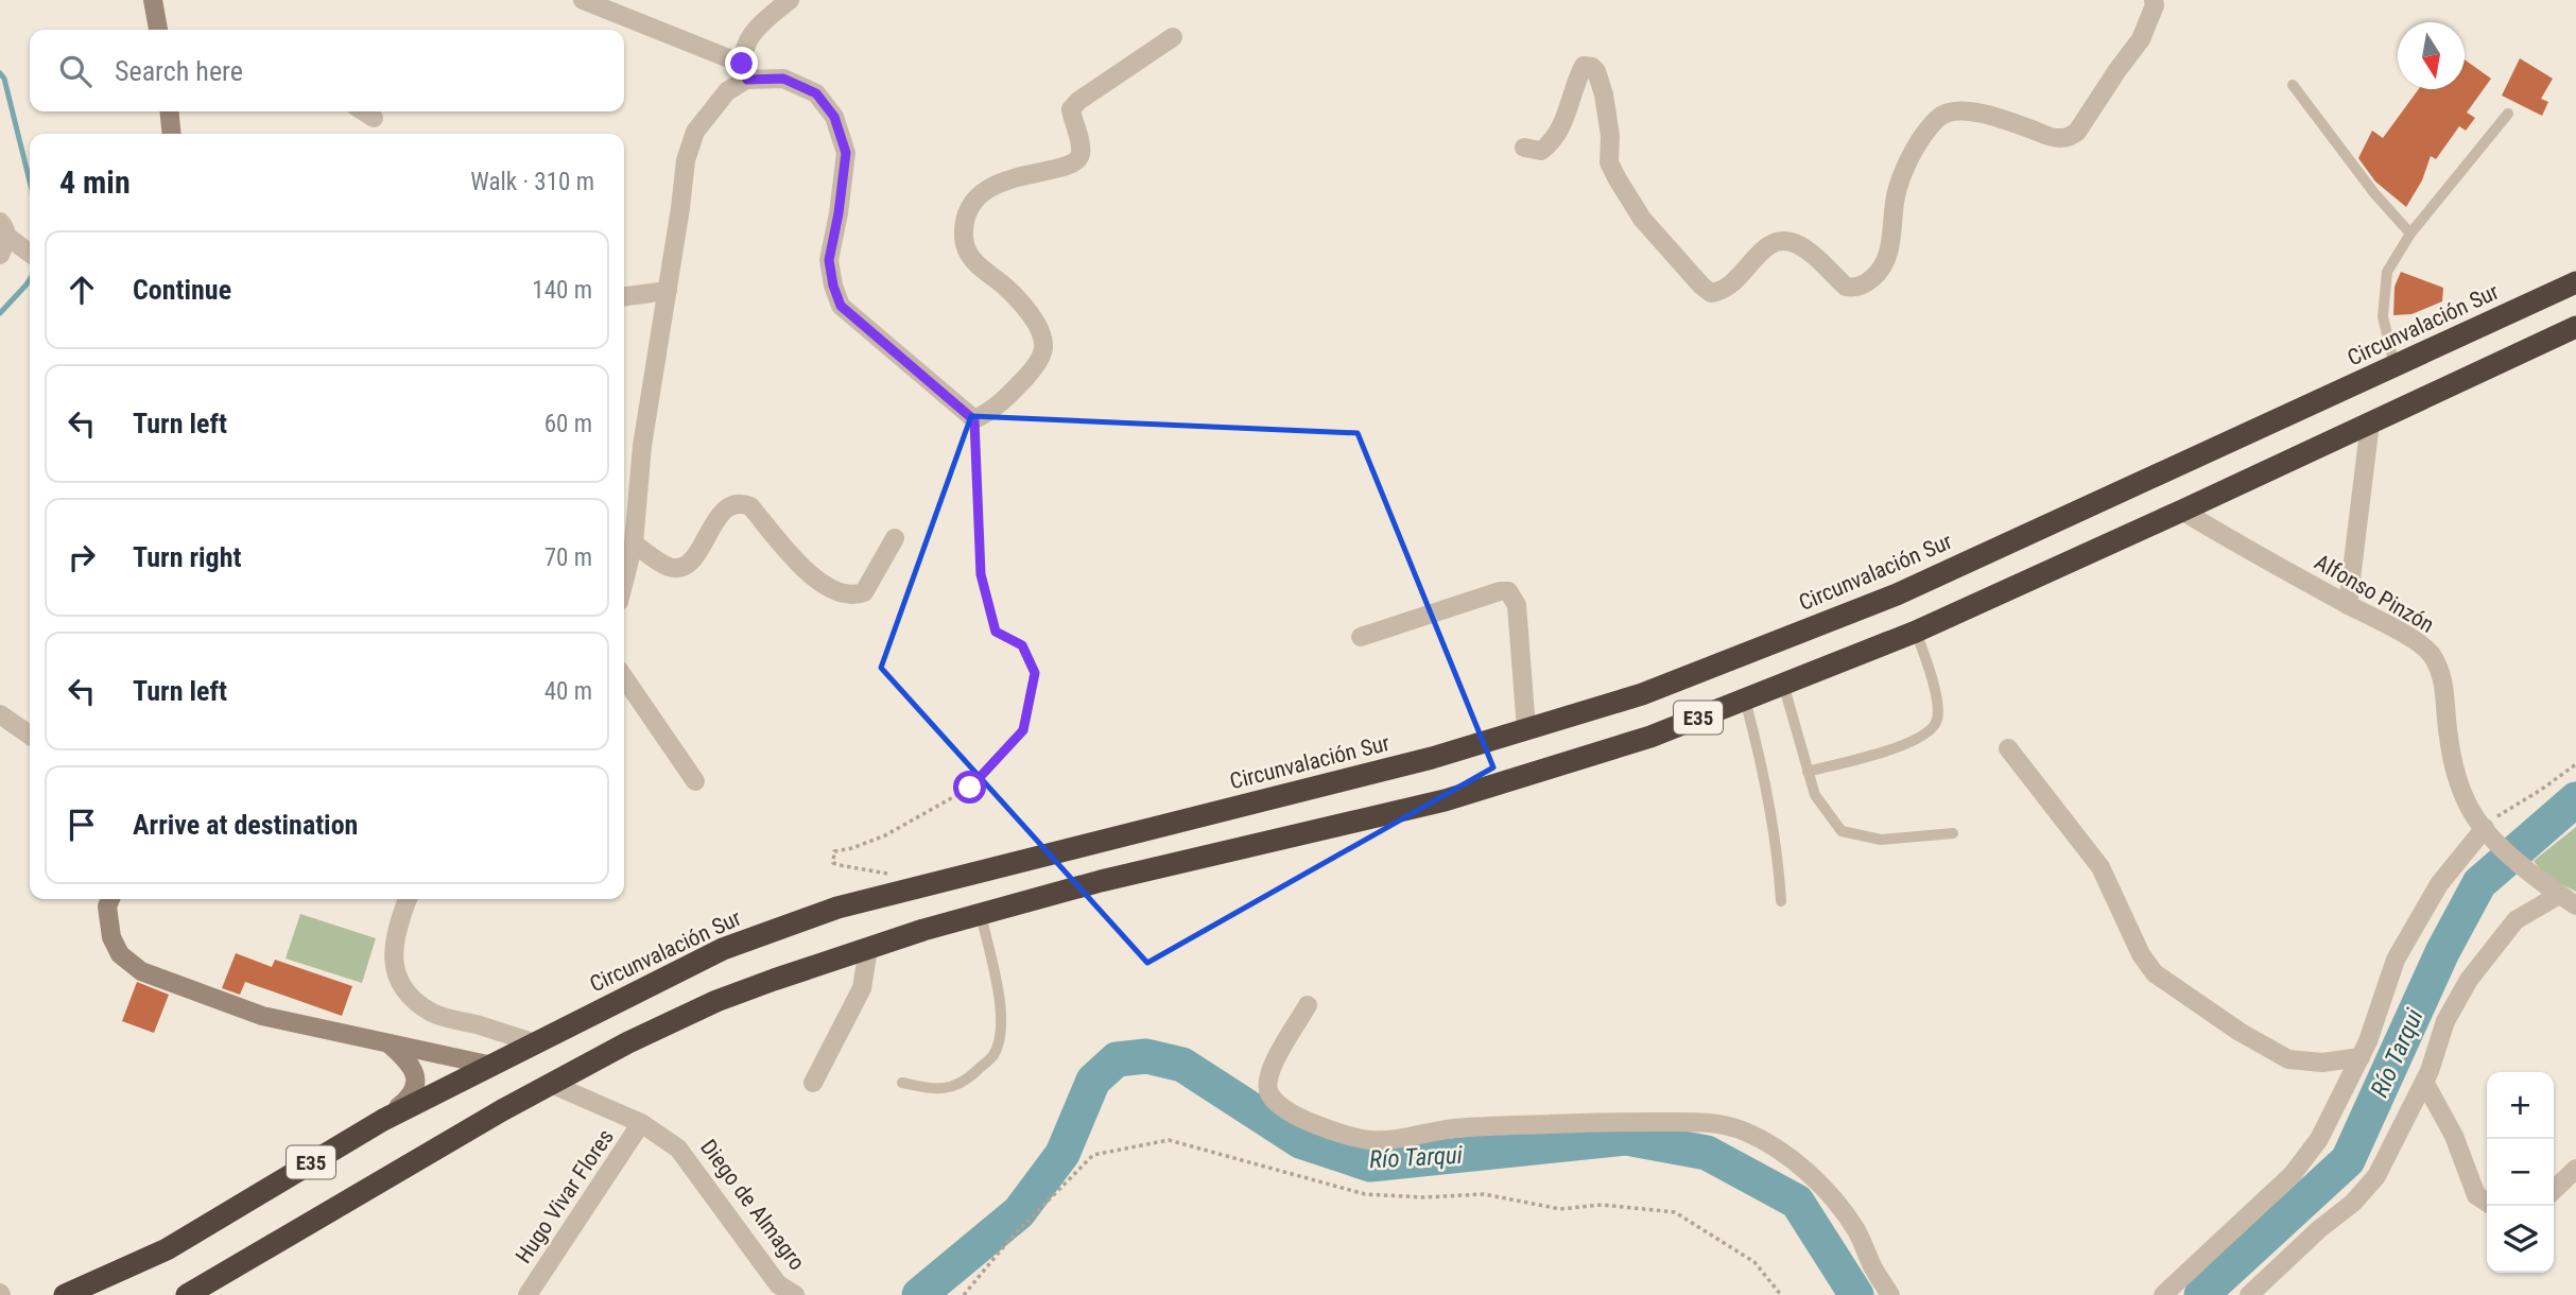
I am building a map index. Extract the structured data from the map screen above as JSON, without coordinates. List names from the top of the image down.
{
  "streets": {
    "highway": ["Circunvalación Sur", "E35"],
    "street": ["Alfonso Pinzón", "Hugo Vivar Flores", "Diego de Almagro"]
  },
  "crossings": [
    ["Alfonso Pinzón", "E35"],
    ["E35", "Diego de Almagro"],
    ["Hugo Vivar Flores", "Diego de Almagro"]
  ],
  "water": ["Río Tarqui"],
  "north": "bottom",
  "page": {
    "search": "Search here",
    "heading": ["4 min", "Walk · 310 m"],
    "list": [
      ["Continue", "140 m"],
      ["Turn left", "60 m"],
      ["Turn right", "70 m"],
      ["Turn left", "40 m"],
      "Arrive at destination"
    ],
    "map_buttons": ["+", "−"]
  }
}
